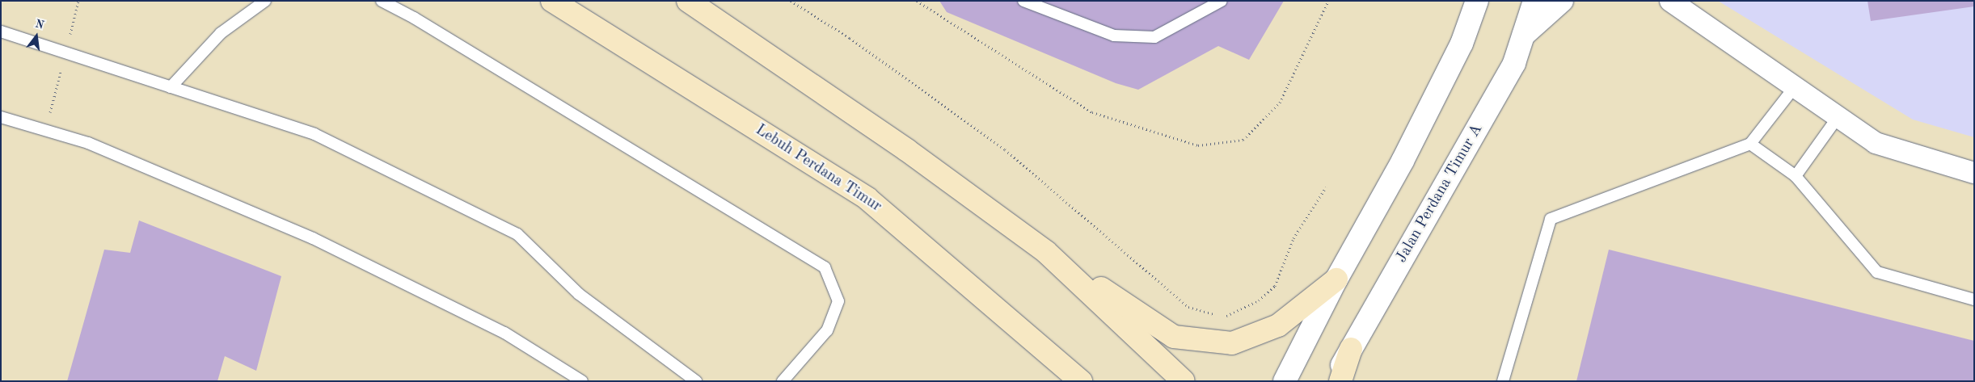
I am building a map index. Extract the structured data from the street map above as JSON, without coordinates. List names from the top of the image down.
{
  "streets": {
    "main road": ["Lebuh Perdana Timur"],
    "street": ["Jalan Perdana Timur A"]
  },
  "north": "top"
}
